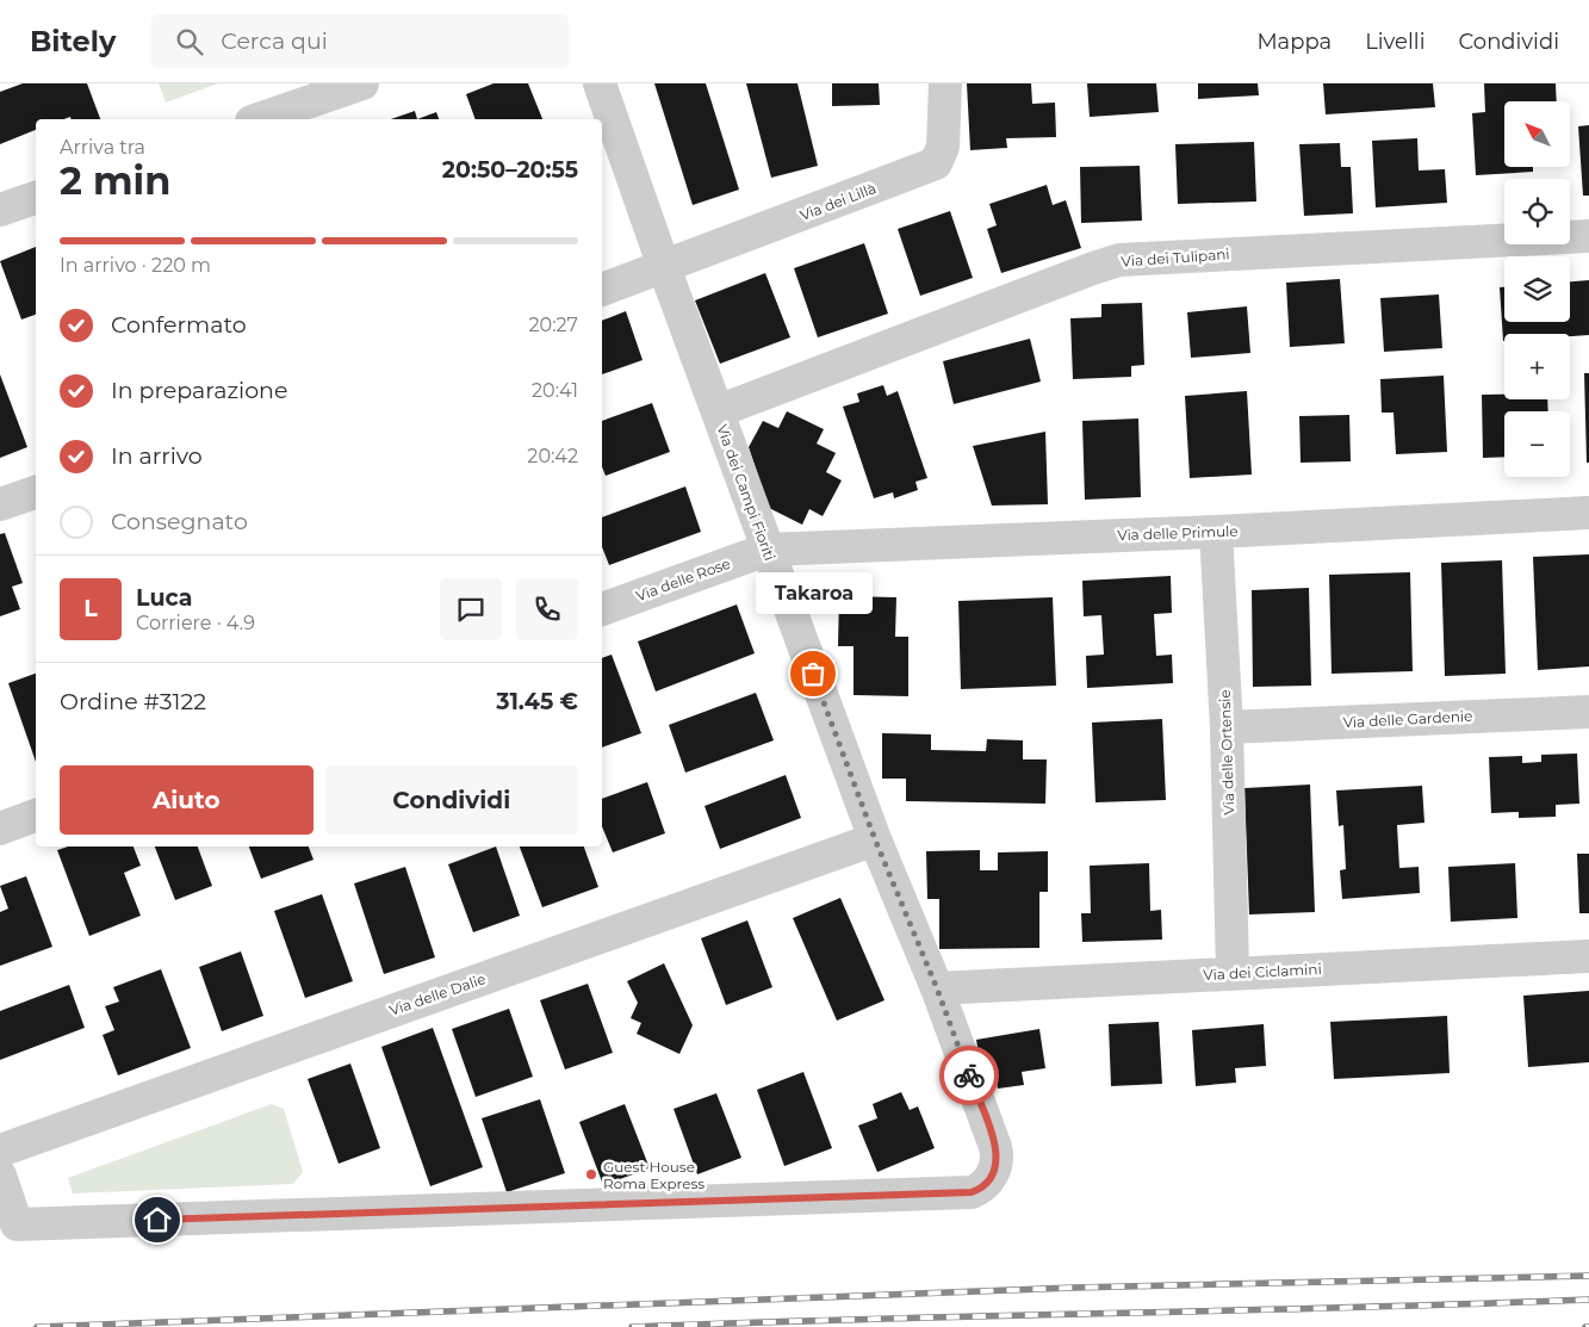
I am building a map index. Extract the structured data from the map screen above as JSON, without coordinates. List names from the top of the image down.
{
  "streets": {
    "street": [
      "Via dei Lillà",
      "Via dei Tulipani",
      "Via dei Campi Fioriti",
      "Via delle Primule",
      "Via delle Rose",
      "Via delle Gardenie",
      "Via delle Ortensie",
      "Via dei Ciclamini",
      "Via delle Dalie"
    ]
  },
  "crossings": [
    ["Via dei Lillà", "Via dei Campi Fioriti"],
    ["Via dei Tulipani", "Via dei Campi Fioriti"],
    ["Via dei Campi Fioriti", "Via delle Primule"],
    ["Via dei Campi Fioriti", "Via delle Rose"],
    ["Via dei Campi Fioriti", "Via dei Ciclamini"],
    ["Via dei Campi Fioriti", "Via delle Dalie"],
    ["Via delle Primule", "Via delle Rose"],
    ["Via delle Primule", "Via delle Ortensie"],
    ["Via delle Gardenie", "Via delle Ortensie"],
    ["Via delle Ortensie", "Via dei Ciclamini"]
  ],
  "places": ["Takaroa", "Guest House Roma Express"],
  "north": "top left",
  "page": {
    "header": "Bitely",
    "search": "Cerca qui",
    "nav": ["Mappa", "Livelli", "Condividi"],
    "map_buttons": ["+", "−"],
    "heading": ["2 min", "Arriva tra", "20:50–20:55"],
    "panel": [
      "Luca",
      "Corriere · 4.9",
      "Ordine #3122",
      "31.45 €"
    ],
    "bar": "In arrivo · 220 m",
    "list": [
      ["Confermato", "20:27"],
      ["In preparazione", "20:41"],
      ["In arrivo", "20:42"],
      "Consegnato"
    ],
    "bubble": "Takaroa",
    "round": "L",
    "buttons": ["Aiuto", "Condividi"]
  }
}
